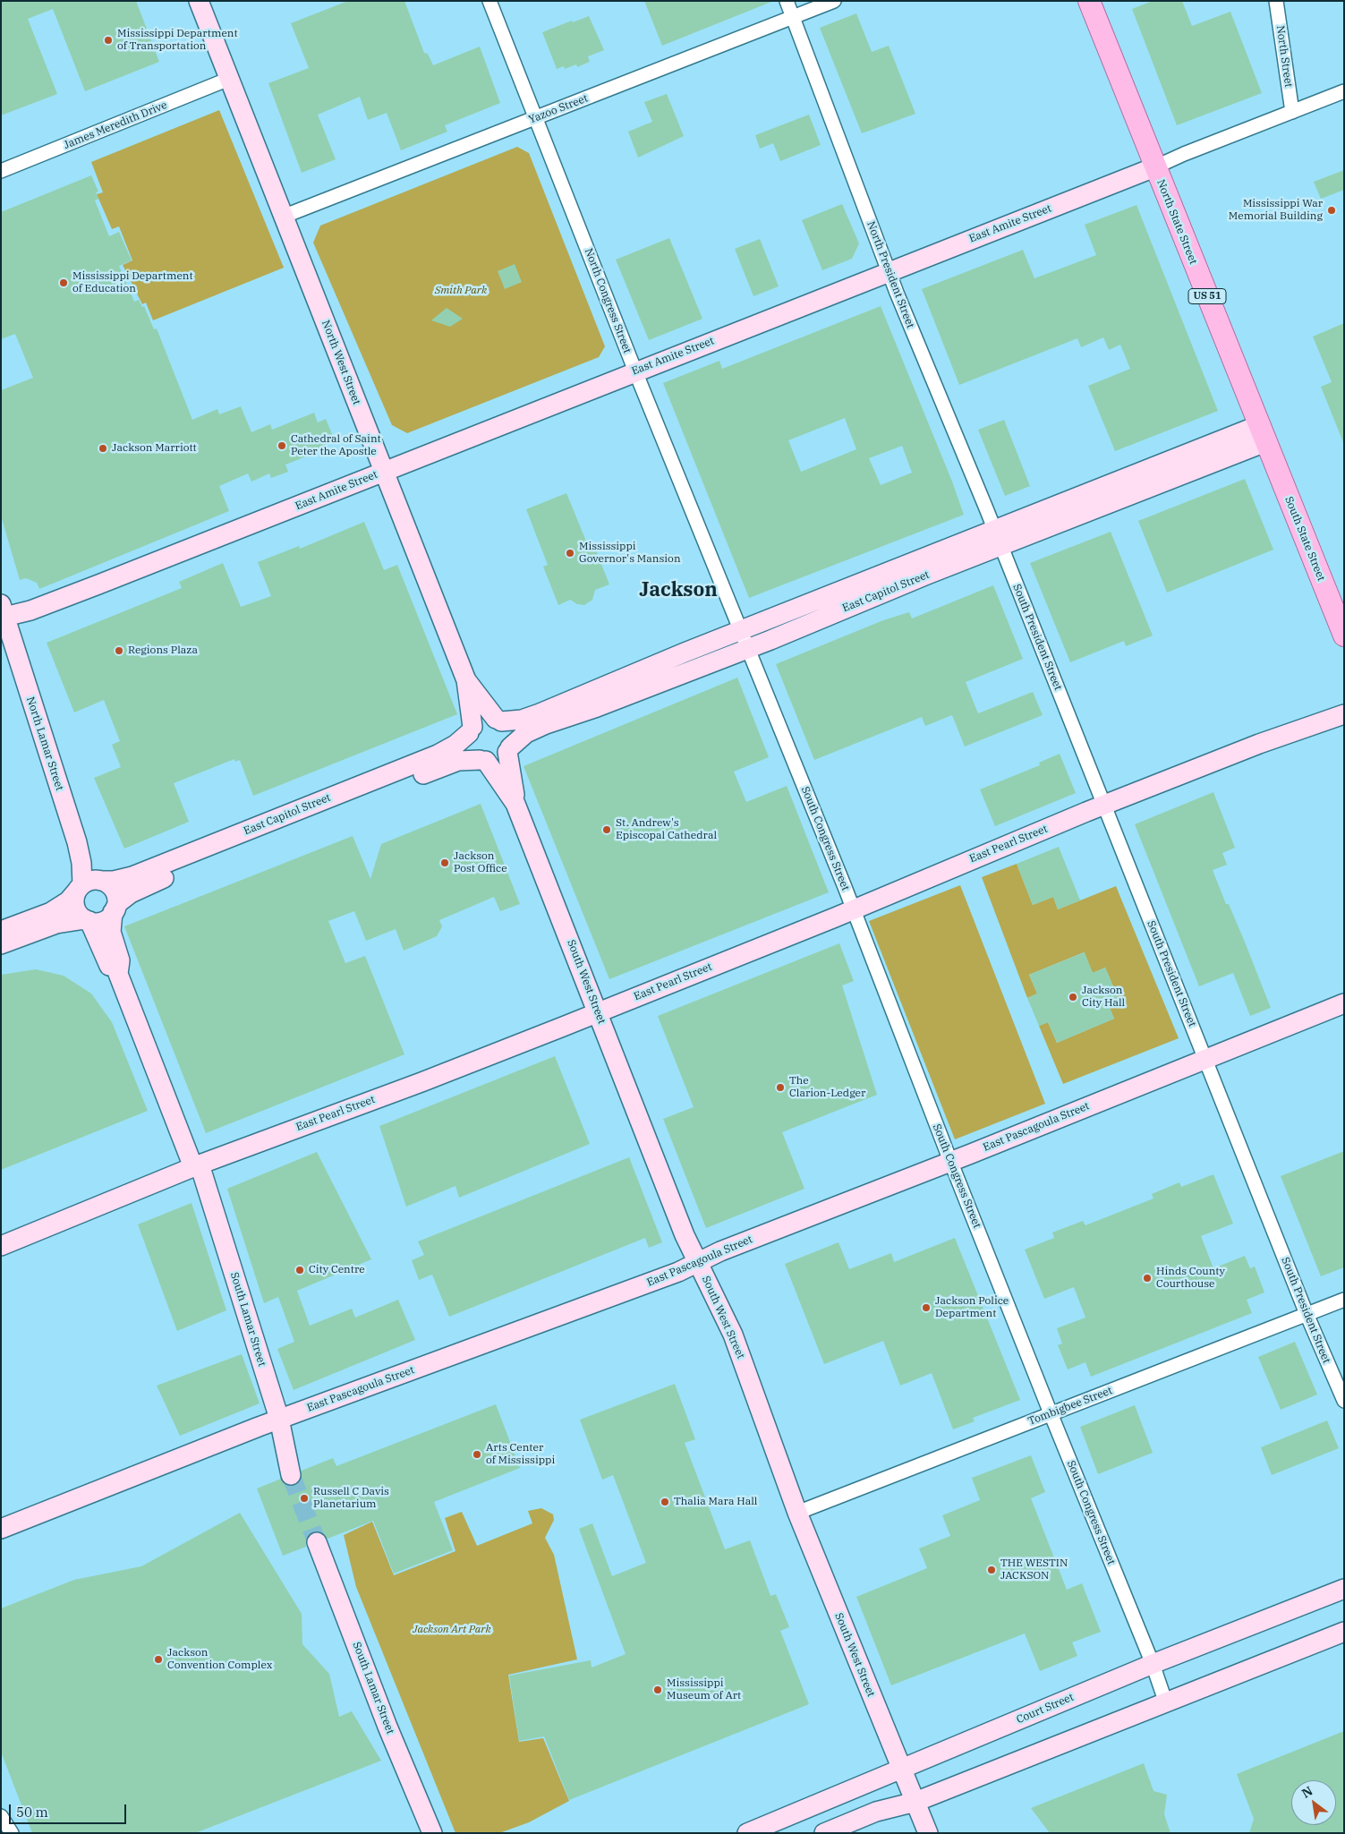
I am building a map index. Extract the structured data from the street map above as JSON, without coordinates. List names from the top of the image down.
{
  "streets": {
    "main road": [
      "North State Street",
      "East Amite Street",
      "US 51",
      "North West Street",
      "South State Street",
      "East Capitol Street",
      "North Lamar Street",
      "East Pearl Street",
      "South West Street",
      "East Pascagoula Street",
      "South Lamar Street",
      "Court Street"
    ],
    "street": [
      "North Street",
      "Yazoo Street",
      "James Meredith Drive",
      "North President Street",
      "North Congress Street",
      "South President Street",
      "South Congress Street",
      "Tombigbee Street"
    ]
  },
  "crossings": [
    ["North Street", "East Amite Street"],
    ["Yazoo Street", "North President Street"],
    ["Yazoo Street", "North Congress Street"],
    ["Yazoo Street", "North West Street"],
    ["James Meredith Drive", "North West Street"],
    ["North State Street", "East Amite Street"],
    ["North State Street", "South State Street"],
    ["North State Street", "East Capitol Street"],
    ["East Amite Street", "North President Street"],
    ["East Amite Street", "North Congress Street"],
    ["East Amite Street", "North West Street"],
    ["East Amite Street", "North Lamar Street"],
    ["North President Street", "East Capitol Street"],
    ["North President Street", "South President Street"],
    ["North Congress Street", "East Capitol Street"],
    ["North Congress Street", "South Congress Street"],
    ["North West Street", "East Capitol Street"],
    ["North West Street", "South West Street"],
    ["South State Street", "East Capitol Street"],
    ["East Capitol Street", "South President Street"],
    ["East Capitol Street", "North Lamar Street"],
    ["East Capitol Street", "South Congress Street"],
    ["East Capitol Street", "South West Street"],
    ["East Capitol Street", "South Lamar Street"],
    ["South President Street", "East Pearl Street"],
    ["South President Street", "East Pascagoula Street"],
    ["South President Street", "Tombigbee Street"],
    ["North Lamar Street", "South Lamar Street"],
    ["South Congress Street", "East Pearl Street"],
    ["South Congress Street", "East Pascagoula Street"],
    ["South Congress Street", "Tombigbee Street"],
    ["South Congress Street", "Court Street"],
    ["East Pearl Street", "South West Street"],
    ["East Pearl Street", "South Lamar Street"],
    ["South West Street", "East Pascagoula Street"],
    ["South West Street", "Tombigbee Street"],
    ["South West Street", "Court Street"],
    ["East Pascagoula Street", "South Lamar Street"]
  ],
  "districts": ["Jackson"],
  "parks": ["Smith Park", "Jackson Art Park"],
  "places": [
    "Mississippi Department of Transportation",
    "Mississippi War Memorial Building",
    "Mississippi Department of Education",
    "Cathedral of Saint Peter the Apostle",
    "Jackson Marriott",
    "Mississippi Governor's Mansion",
    "Regions Plaza",
    "St. Andrew's Episcopal Cathedral",
    "Jackson Post Office",
    "Jackson City Hall",
    "The Clarion-Ledger",
    "City Centre",
    "Hinds County Courthouse",
    "Jackson Police Department",
    "Arts Center of Mississippi",
    "Russell C Davis Planetarium",
    "Thalia Mara Hall",
    "THE WESTIN JACKSON",
    "Jackson Convention Complex",
    "Mississippi Museum of Art"
  ],
  "scale_bar": "50 m",
  "north": "top left"
}
